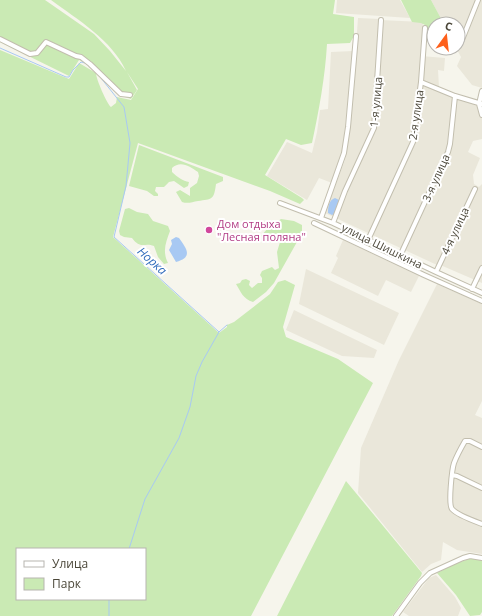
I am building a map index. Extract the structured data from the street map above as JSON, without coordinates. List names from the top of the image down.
{
  "streets": {
    "street": [
      "1-я улица",
      "2-я улица",
      "3-я улица",
      "4-я улица",
      "улица Шишкина"
    ]
  },
  "crossings": [
    ["1-я улица", "улица Шишкина"],
    ["2-я улица", "улица Шишкина"],
    ["3-я улица", "улица Шишкина"],
    ["4-я улица", "улица Шишкина"]
  ],
  "water": ["Норка"],
  "places": ["Дом отдыха \"Лесная поляна\""],
  "legend": ["Улица", "Парк"],
  "north": "top"
}
